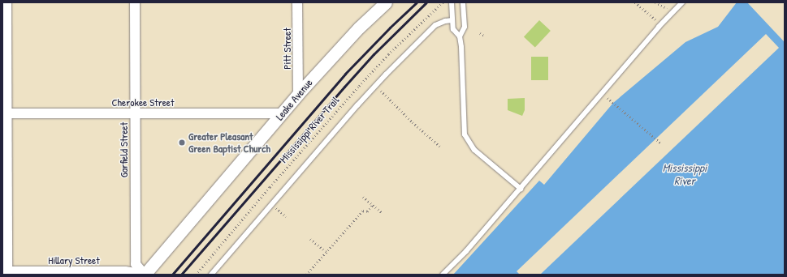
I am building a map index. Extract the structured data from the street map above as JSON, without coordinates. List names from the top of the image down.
{
  "streets": {
    "street": [
      "Pitt Street",
      "Leake Avenue",
      "Cherokee Street",
      "Garfield Street",
      "Hillary Street"
    ],
    "path": ["Mississippi River Trail"]
  },
  "crossings": [
    ["Pitt Street", "Leake Avenue"],
    ["Leake Avenue", "Cherokee Street"],
    ["Leake Avenue", "Garfield Street"],
    ["Leake Avenue", "Hillary Street"],
    ["Cherokee Street", "Garfield Street"],
    ["Garfield Street", "Hillary Street"]
  ],
  "water": ["Mississippi River"],
  "places": ["Greater Pleasant Green Baptist Church"]
}
